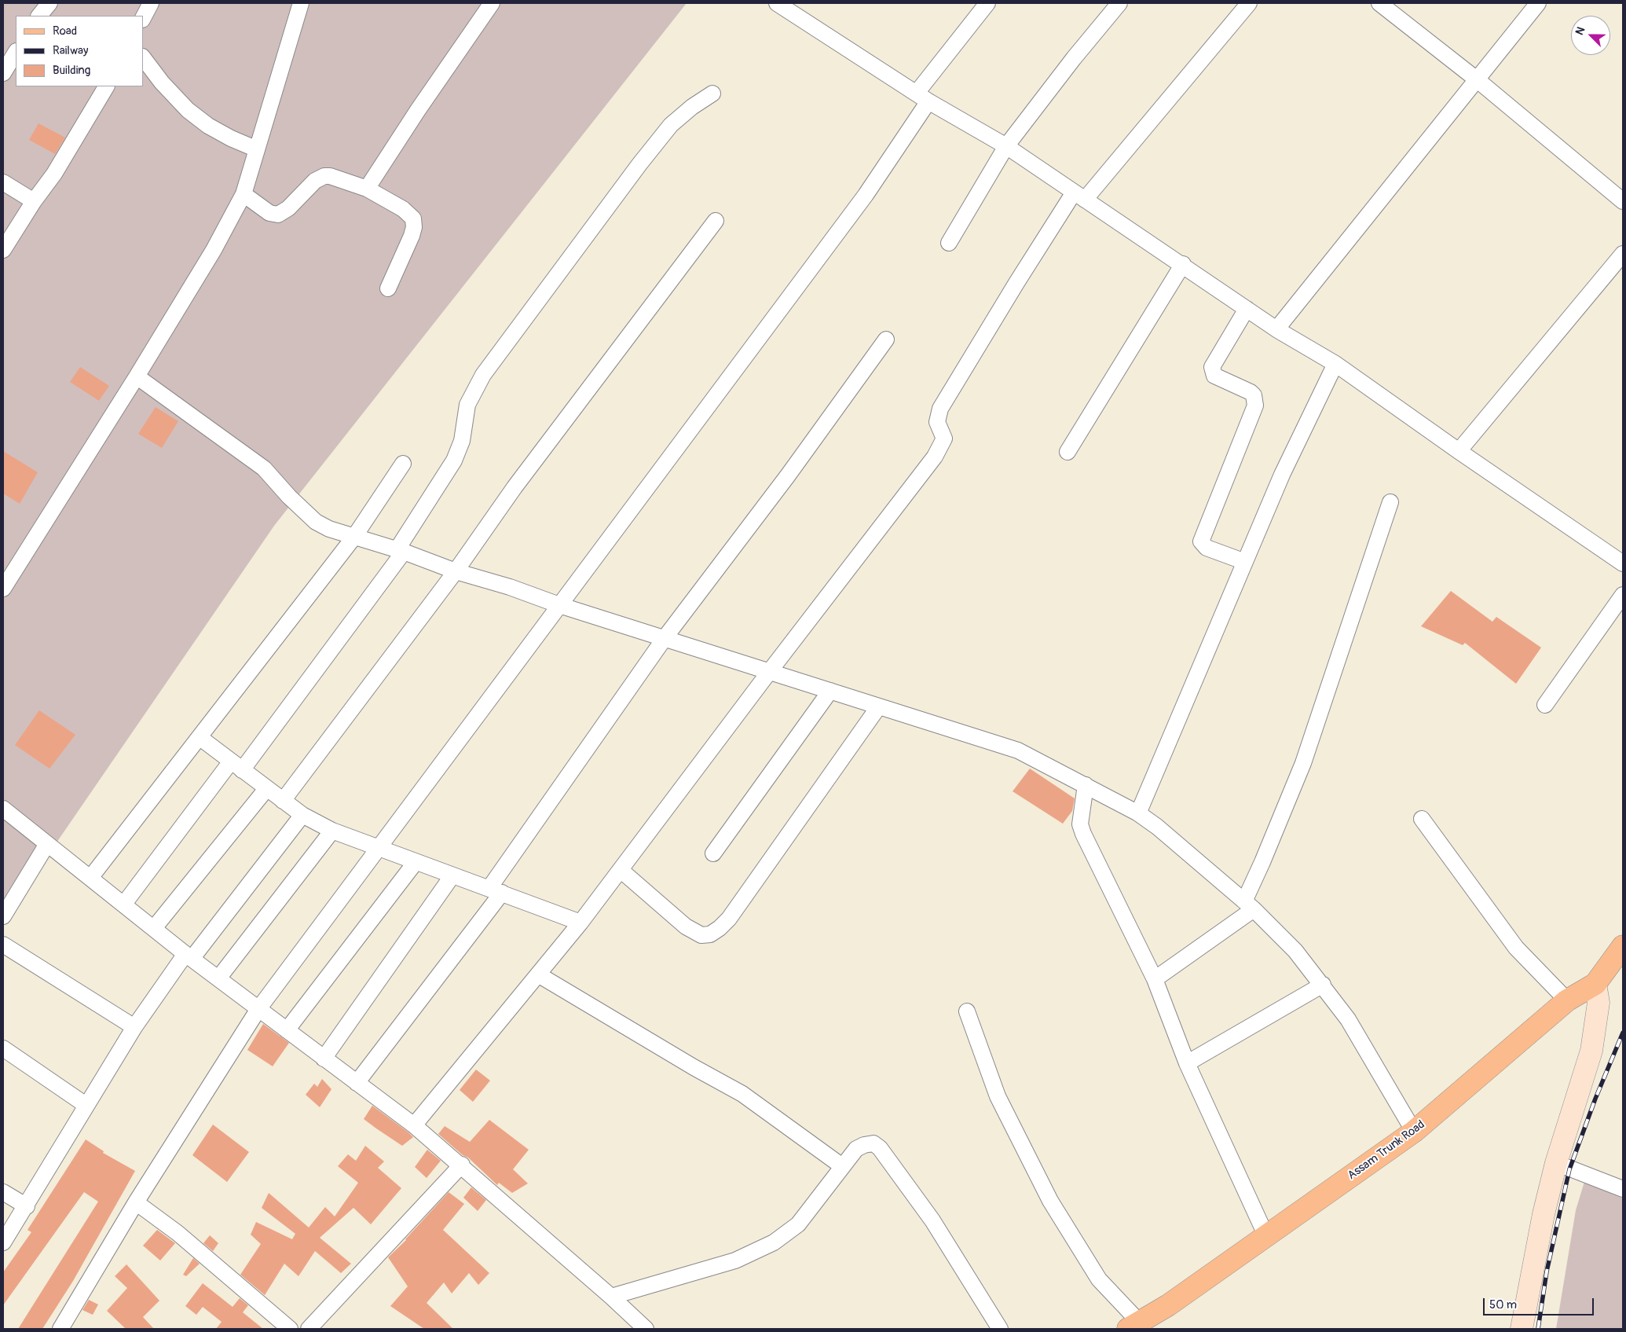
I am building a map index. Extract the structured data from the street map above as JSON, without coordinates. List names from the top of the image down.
{
  "streets": {
    "main road": ["Assam Trunk Road"]
  },
  "legend": ["Road", "Railway", "Building"],
  "scale_bar": "50 m",
  "north": "top left"
}
